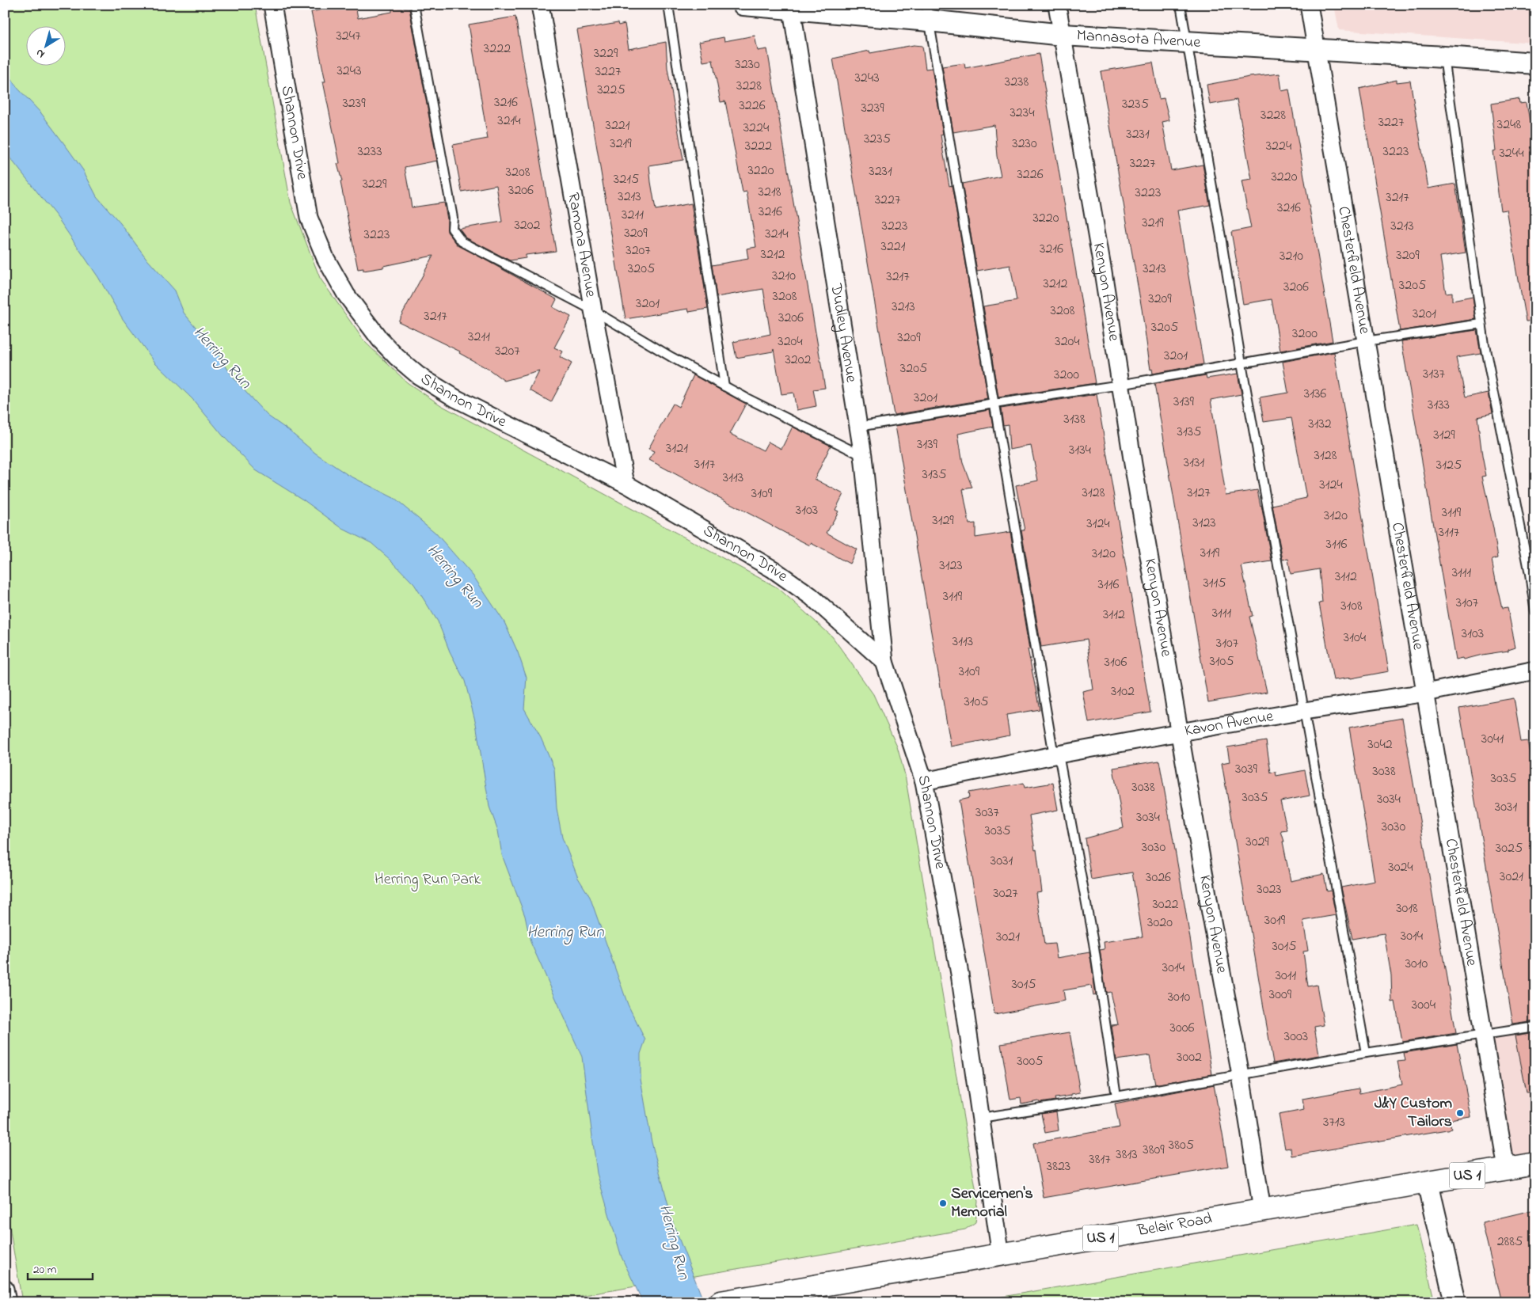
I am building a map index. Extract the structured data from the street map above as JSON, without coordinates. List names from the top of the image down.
{
  "streets": {
    "main road": ["US 1", "Belair Road"],
    "street": [
      "Mannasota Avenue",
      "Shannon Drive",
      "Ramona Avenue",
      "Chesterfield Avenue",
      "Kenyon Avenue",
      "Dudley Avenue",
      "Kavon Avenue"
    ]
  },
  "crossings": [
    ["Mannasota Avenue", "Chesterfield Avenue"],
    ["Mannasota Avenue", "Kenyon Avenue"],
    ["Mannasota Avenue", "Dudley Avenue"],
    ["Shannon Drive", "Ramona Avenue"],
    ["Shannon Drive", "Dudley Avenue"],
    ["Shannon Drive", "Kavon Avenue"],
    ["Shannon Drive", "Belair Road"],
    ["Chesterfield Avenue", "Kavon Avenue"],
    ["Chesterfield Avenue", "Belair Road"],
    ["Kenyon Avenue", "Kavon Avenue"],
    ["Kenyon Avenue", "Belair Road"]
  ],
  "water": ["Herring Run"],
  "parks": ["Herring Run Park"],
  "places": ["J&Y Custom Tailors", "Servicemen's Memorial"],
  "house_numbers": [
    "3247",
    "3222",
    "3229",
    "3230",
    "3243",
    "3227",
    "3243",
    "3238",
    "3228",
    "3225",
    "3216",
    "3239",
    "3235",
    "3226",
    "3239",
    "3234",
    "3228",
    "3214",
    "3227",
    "3248",
    "3221",
    "3224",
    "3231",
    "3235",
    "3219",
    "3230",
    "3222",
    "3224",
    "3233",
    "3223",
    "3244",
    "3227",
    "3220",
    "3231",
    "3208",
    "3226",
    "3220",
    "3215",
    "3229",
    "3206",
    "3218",
    "3223",
    "3213",
    "3217",
    "3227",
    "3216",
    "3216",
    "3211",
    "3220",
    "3219",
    "3202",
    "3223",
    "3213",
    "3209",
    "3214",
    "3223",
    "3221",
    "3216",
    "3207",
    "3212",
    "3209",
    "3210",
    "3205",
    "3213",
    "3210",
    "3217",
    "3212",
    "3205",
    "3206",
    "3208",
    "3209",
    "3201",
    "3213",
    "3208",
    "3201",
    "3217",
    "3206",
    "3205",
    "3200",
    "3211",
    "3209",
    "3204",
    "3204",
    "3207",
    "3201",
    "3202",
    "3205",
    "3137",
    "3200",
    "3136",
    "3201",
    "3139",
    "3133",
    "3138",
    "3132",
    "3135",
    "3129",
    "3139",
    "3121",
    "3134",
    "3128",
    "3131",
    "3117",
    "3125",
    "3135",
    "3113",
    "3124",
    "3128",
    "3127",
    "3109",
    "3103",
    "3119",
    "3120",
    "3129",
    "3123",
    "3124",
    "3117",
    "3116",
    "3119",
    "3120",
    "3123",
    "3111",
    "3112",
    "3115",
    "3116",
    "3119",
    "3107",
    "3108",
    "3111",
    "3112",
    "3103",
    "3104",
    "3113",
    "3107",
    "3105",
    "3106",
    "3109",
    "3102",
    "3105",
    "3041",
    "3042",
    "3039",
    "3038",
    "3035",
    "3038",
    "3035",
    "3034",
    "3031",
    "3037",
    "3034",
    "3030",
    "3035",
    "3029",
    "3030",
    "3025",
    "3031",
    "3024",
    "3021",
    "3026",
    "3023",
    "3027",
    "3022",
    "3018",
    "3019",
    "3020",
    "3014",
    "3021",
    "3015",
    "3010",
    "3014",
    "3011",
    "3015",
    "3009",
    "3010",
    "3004",
    "3006",
    "3003",
    "3002",
    "3005",
    "3713",
    "3805",
    "3809",
    "3813",
    "3817",
    "3823",
    "2885"
  ],
  "scale_bar": "20 m",
  "north": "bottom left"
}
